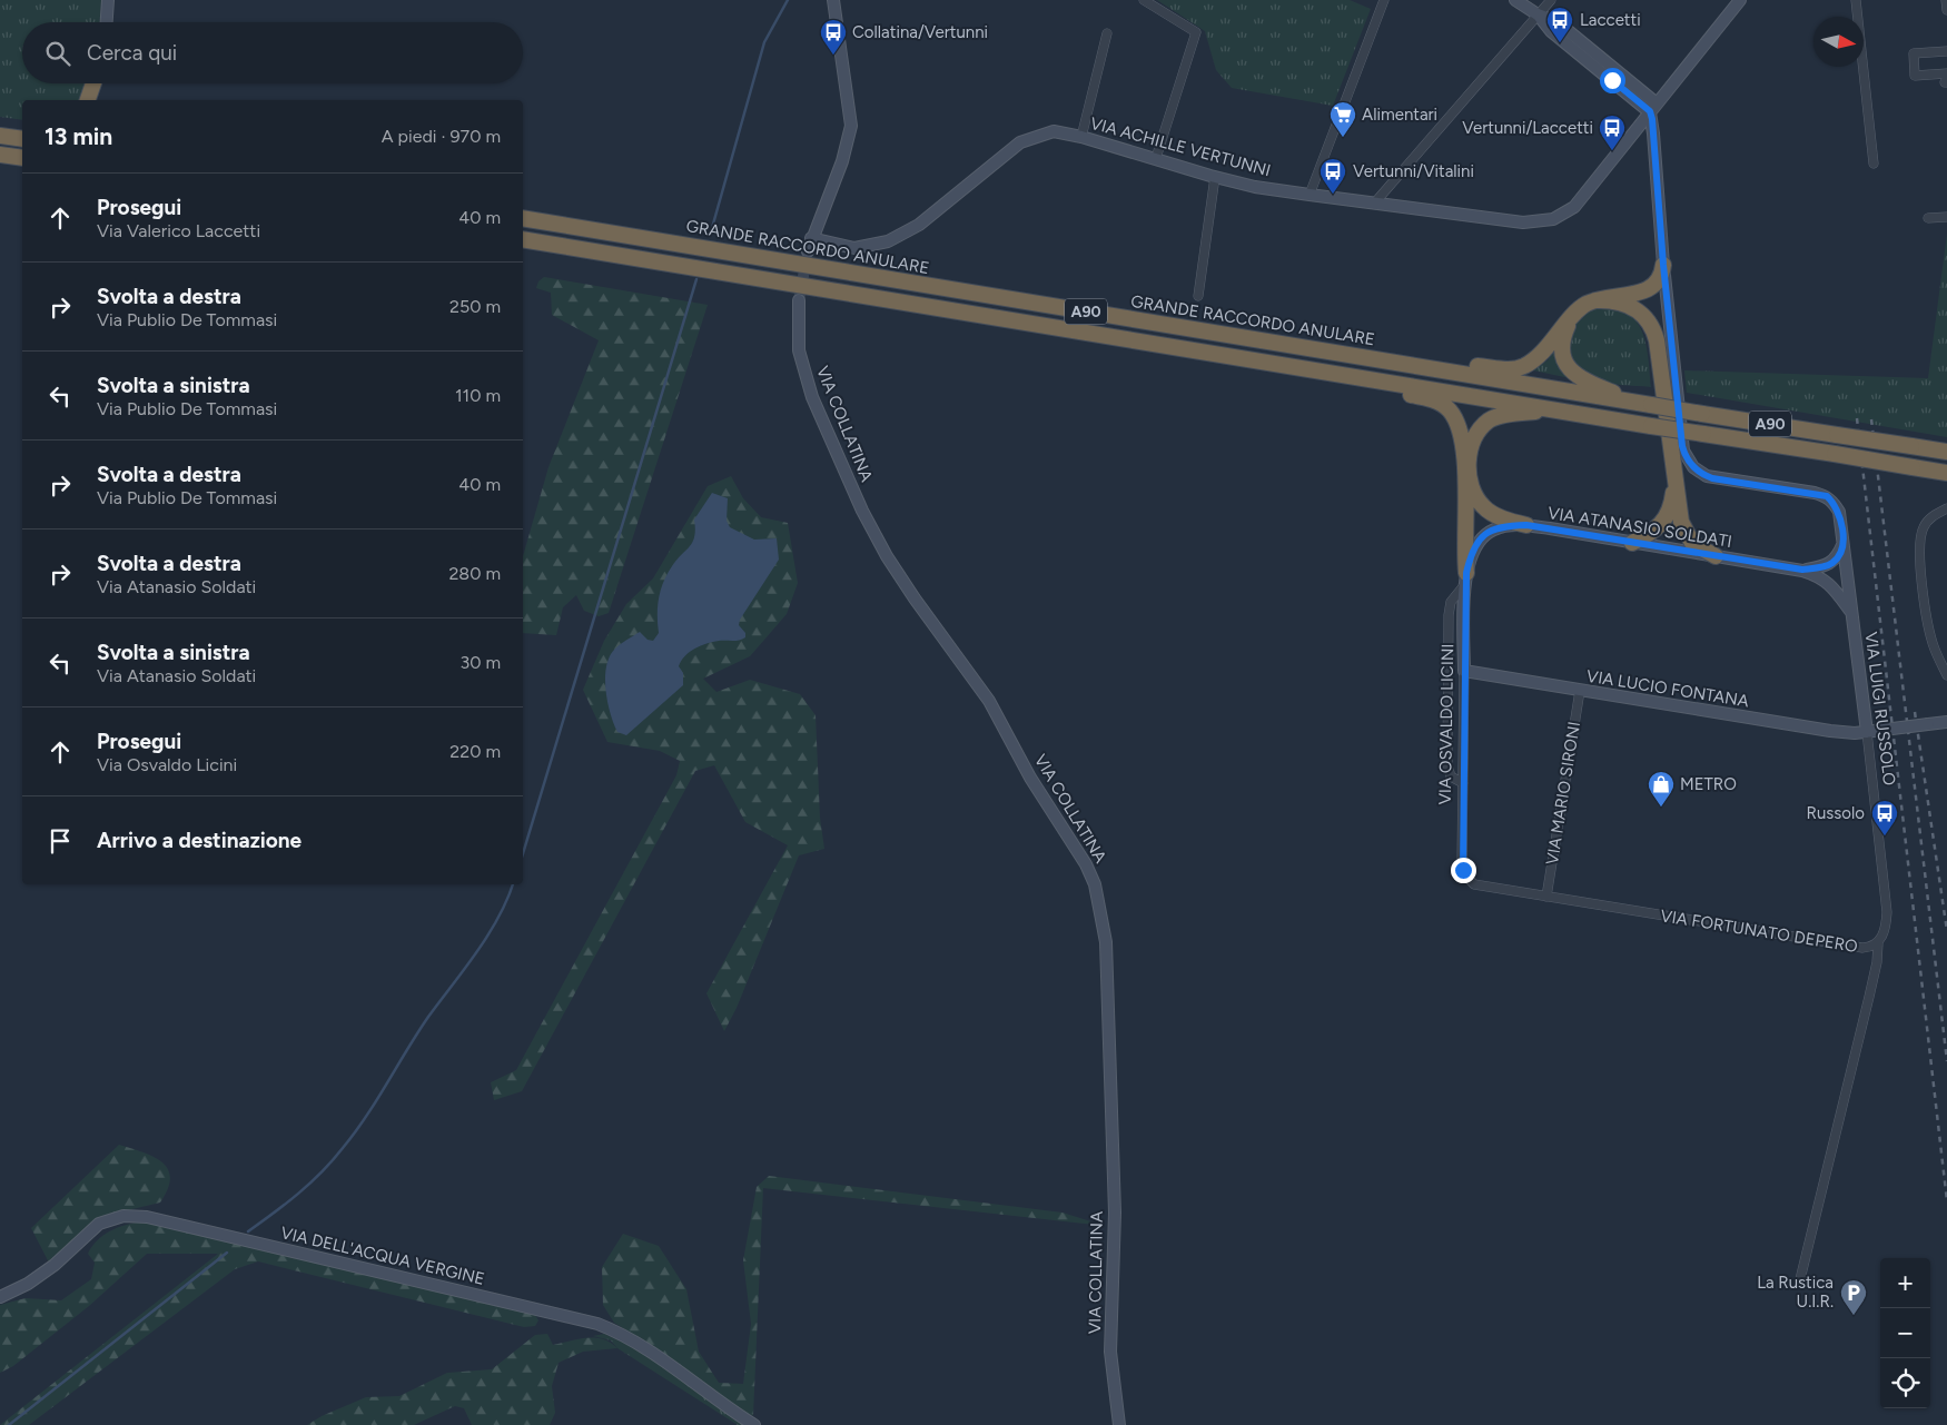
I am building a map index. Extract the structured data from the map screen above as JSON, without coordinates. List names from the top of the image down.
{
  "streets": {
    "highway": ["GRANDE RACCORDO ANULARE", "A90"],
    "street": [
      "VIA ACHILLE VERTUNNI",
      "VIA COLLATINA",
      "VIA ATANASIO SOLDATI",
      "VIA LUCIO FONTANA",
      "VIA LUIGI RUSSOLO",
      "VIA OSVALDO LICINI",
      "VIA MARIO SIRONI",
      "VIA FORTUNATO DEPERO",
      "VIA DELL'ACQUA VERGINE"
    ]
  },
  "crossings": [
    ["VIA ACHILLE VERTUNNI", "VIA LUIGI RUSSOLO"],
    ["VIA ATANASIO SOLDATI", "VIA LUIGI RUSSOLO"],
    ["VIA ATANASIO SOLDATI", "VIA OSVALDO LICINI"],
    ["VIA LUCIO FONTANA", "VIA LUIGI RUSSOLO"],
    ["VIA LUCIO FONTANA", "VIA OSVALDO LICINI"],
    ["VIA LUCIO FONTANA", "VIA MARIO SIRONI"],
    ["VIA LUIGI RUSSOLO", "VIA FORTUNATO DEPERO"],
    ["VIA OSVALDO LICINI", "VIA FORTUNATO DEPERO"],
    ["VIA MARIO SIRONI", "VIA FORTUNATO DEPERO"]
  ],
  "places": {
    "bus stop": [
      "Laccetti",
      "Collatina/Vertunni",
      "Vertunni/Laccetti",
      "Vertunni/Vitalini",
      "Russolo"
    ],
    "supermarket": ["Alimentari"],
    "shop": ["METRO"],
    "parking": ["La Rustica U.I.R."]
  },
  "north": "right",
  "page": {
    "search": "Cerca qui",
    "heading": ["13 min", "A piedi · 970 m"],
    "list": [
      ["Prosegui", "Via Valerico Laccetti", "40 m"],
      ["Svolta a destra", "Via Publio De Tommasi", "250 m"],
      ["Svolta a sinistra", "Via Publio De Tommasi", "110 m"],
      ["Svolta a destra", "Via Publio De Tommasi", "40 m"],
      ["Svolta a destra", "Via Atanasio Soldati", "280 m"],
      ["Svolta a sinistra", "Via Atanasio Soldati", "30 m"],
      ["Prosegui", "Via Osvaldo Licini", "220 m"],
      "Arrivo a destinazione"
    ],
    "map_buttons": ["+", "−"]
  }
}
